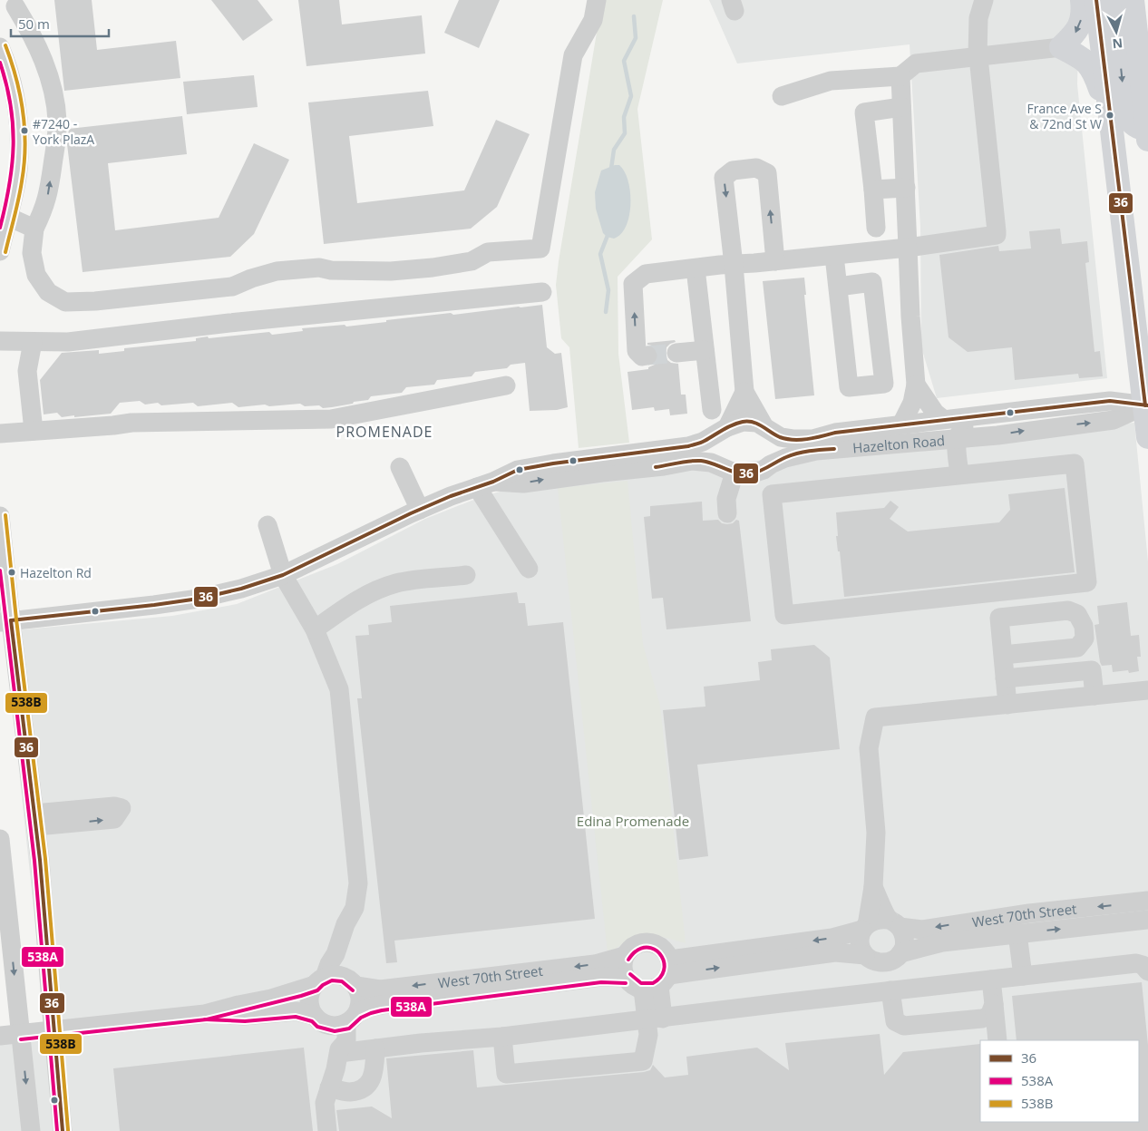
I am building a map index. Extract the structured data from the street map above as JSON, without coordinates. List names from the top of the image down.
{
  "streets": {
    "street": ["Hazelton Road", "West 70th Street"]
  },
  "districts": ["PROMENADE"],
  "parks": ["Edina Promenade"],
  "places": ["France Ave S & 72nd St W", "#7240 - York PlazA", "Hazelton Rd"],
  "lines": ["transit line 36", "transit line 538B", "transit line 538A"],
  "legend": ["36", "538A", "538B"],
  "scale_bar": "50 m",
  "north": "bottom"
}
